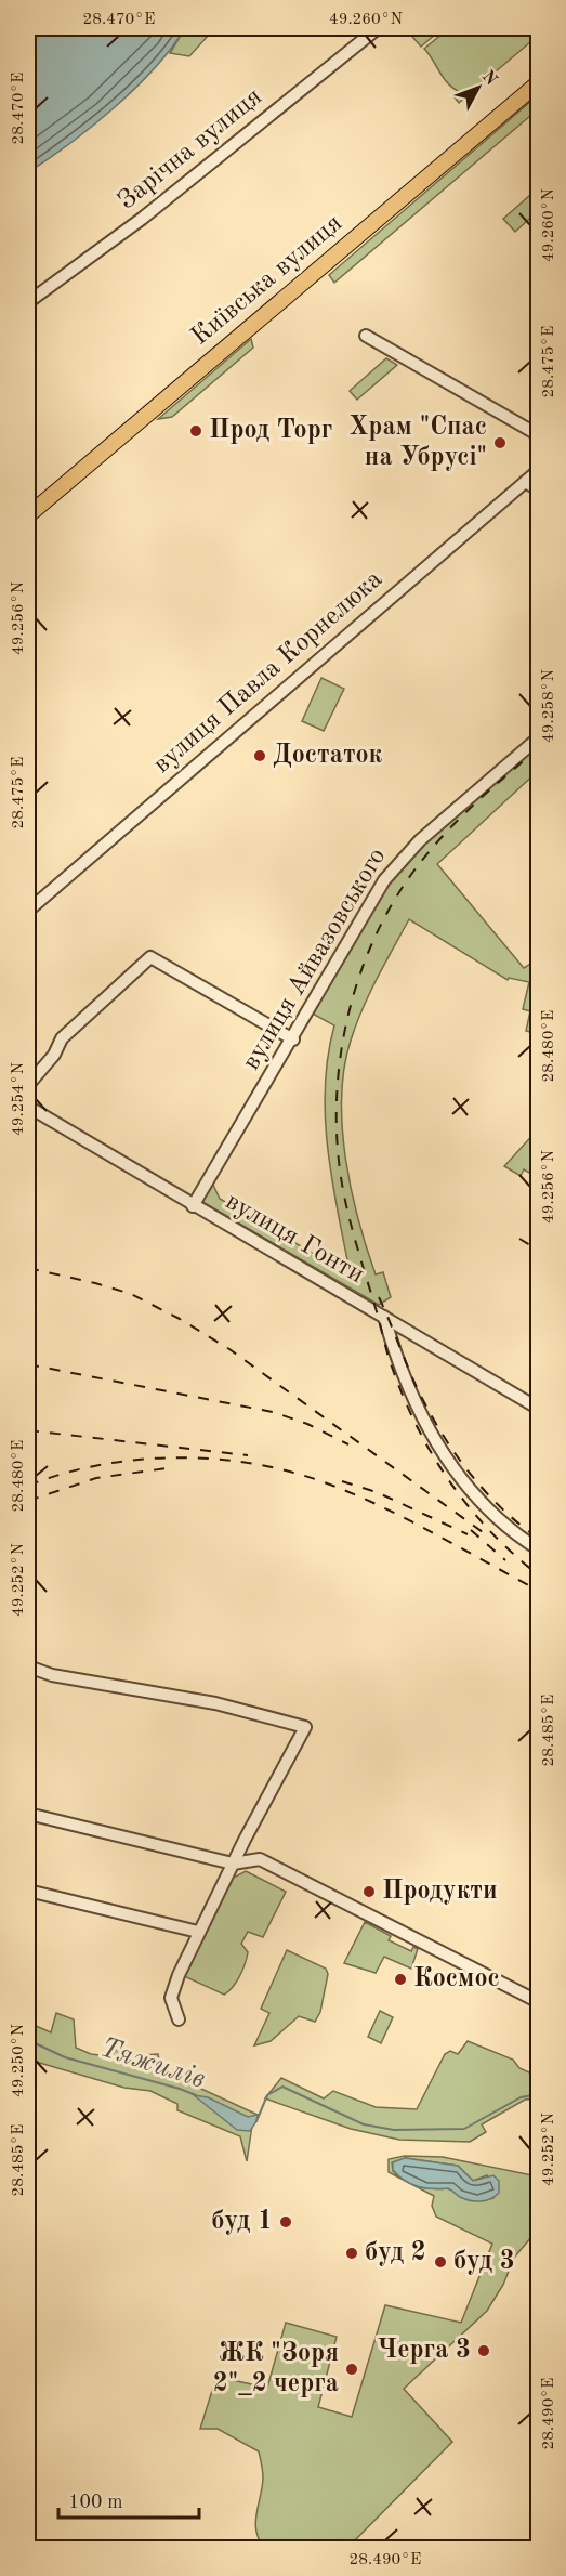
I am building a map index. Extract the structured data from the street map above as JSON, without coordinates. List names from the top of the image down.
{
  "streets": {
    "main road": ["Київська вулиця"],
    "street": [
      "Зарічна вулиця",
      "вулиця Павла Корнелюка",
      "вулиця Айвазовського",
      "вулиця Гонти"
    ]
  },
  "crossings": [
    ["вулиця Айвазовського", "вулиця Гонти"]
  ],
  "water": ["Тяжилів"],
  "places": [
    "Прод Торг",
    "Храм \"Спас на Убрусі\"",
    "Достаток",
    "Продукти",
    "Космос",
    "буд 1",
    "буд 2",
    "буд 3",
    "Черга 3",
    "ЖК \"Зоря 2\"_2 черга"
  ],
  "scale_bar": "100 m",
  "north": "top right",
  "coordinates": [
    "28.470°E",
    "49.260°N",
    "28.475°E",
    "49.256°N",
    "49.258°N",
    "28.480°E",
    "49.254°N",
    "49.252°N",
    "28.485°E",
    "49.250°N",
    "28.490°E"
  ]
}
